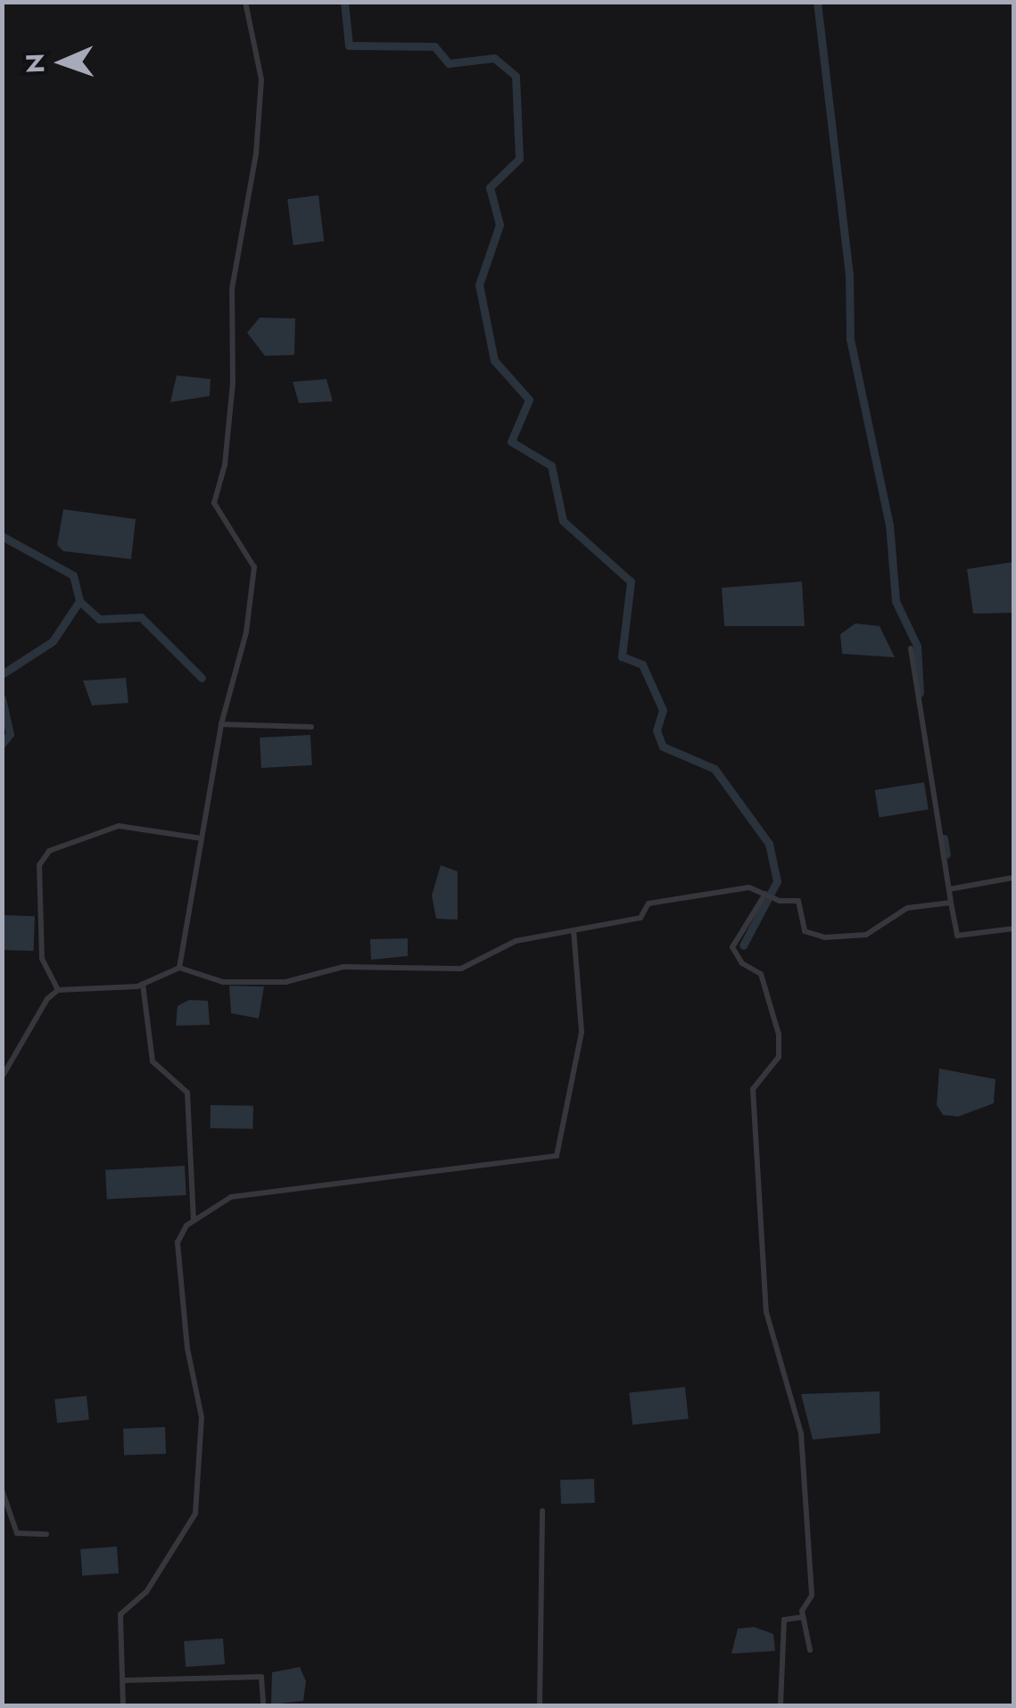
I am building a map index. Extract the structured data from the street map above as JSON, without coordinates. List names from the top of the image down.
{
  "north": "left"
}
